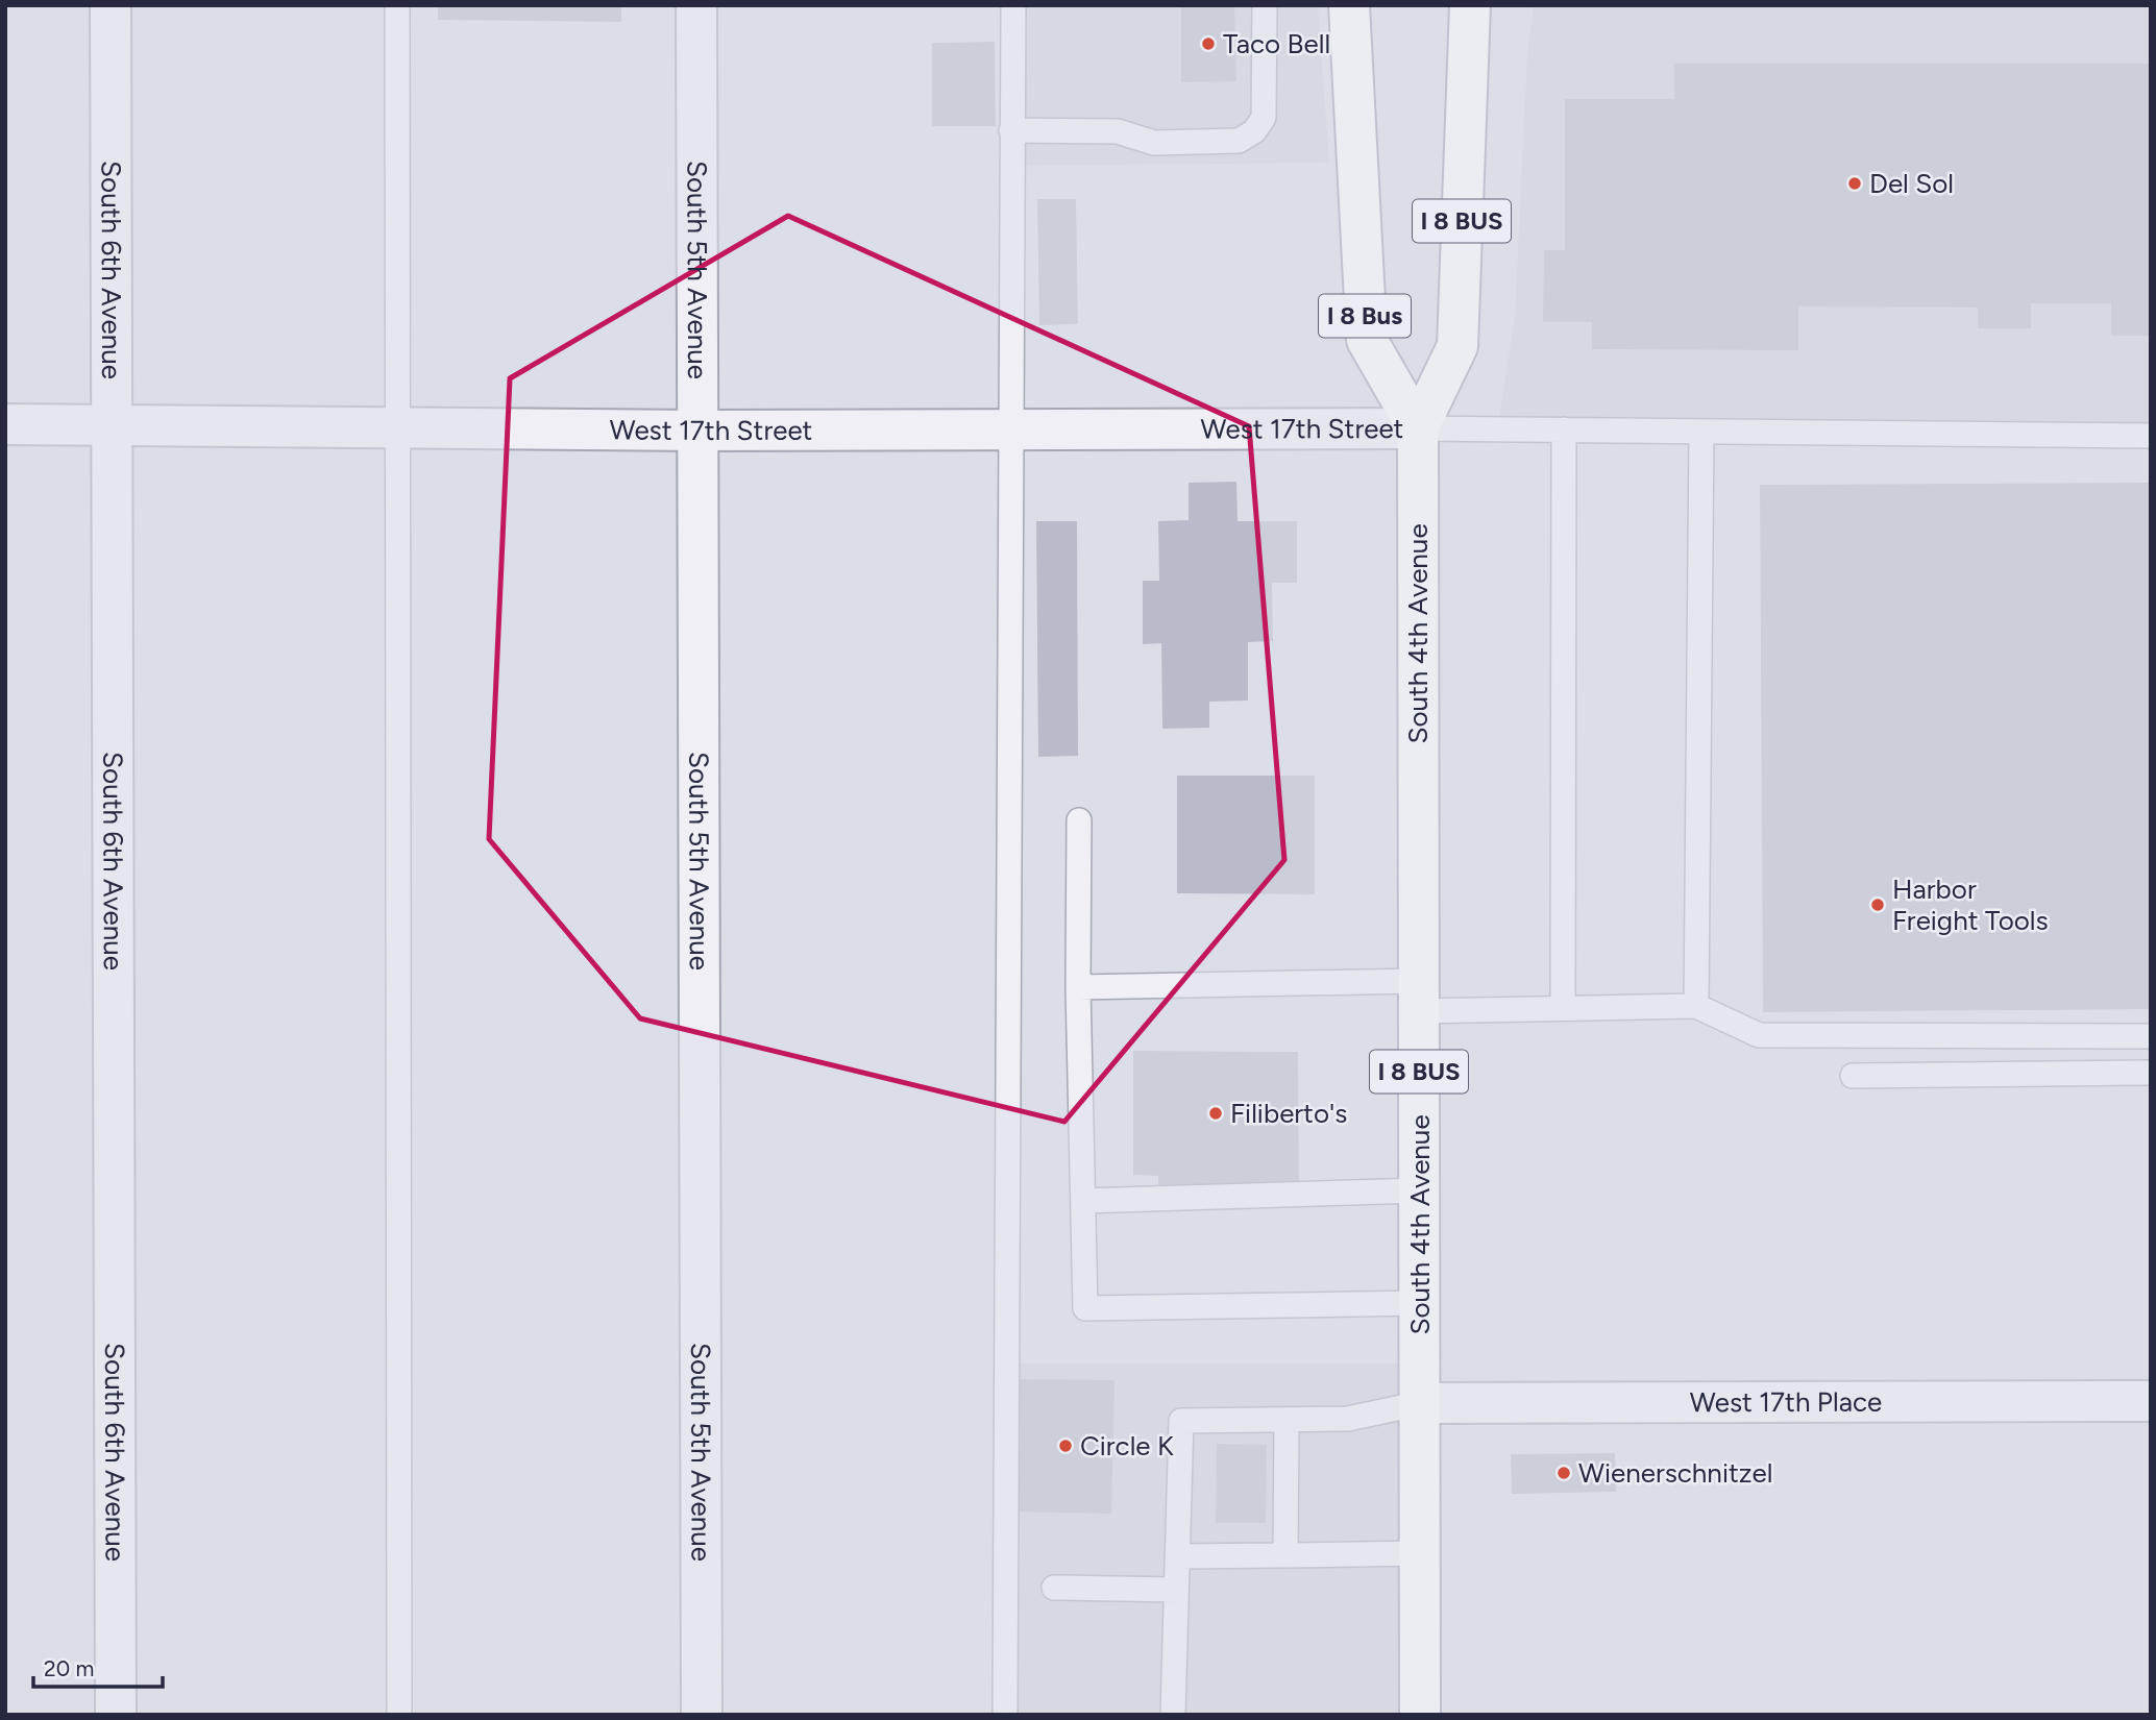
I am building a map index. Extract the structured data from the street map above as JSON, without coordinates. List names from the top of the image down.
{
  "streets": {
    "main road": ["I 8 BUS", "I 8 Bus", "South 4th Avenue"],
    "street": [
      "South 6th Avenue",
      "South 5th Avenue",
      "West 17th Street",
      "West 17th Place"
    ]
  },
  "crossings": [
    ["South 6th Avenue", "West 17th Street"],
    ["South 5th Avenue", "West 17th Street"],
    ["West 17th Street", "South 4th Avenue"],
    ["South 4th Avenue", "West 17th Place"]
  ],
  "places": [
    "Taco Bell",
    "Del Sol",
    "Harbor Freight Tools",
    "Filiberto's",
    "Circle K",
    "Wienerschnitzel"
  ],
  "scale_bar": "20 m"
}
